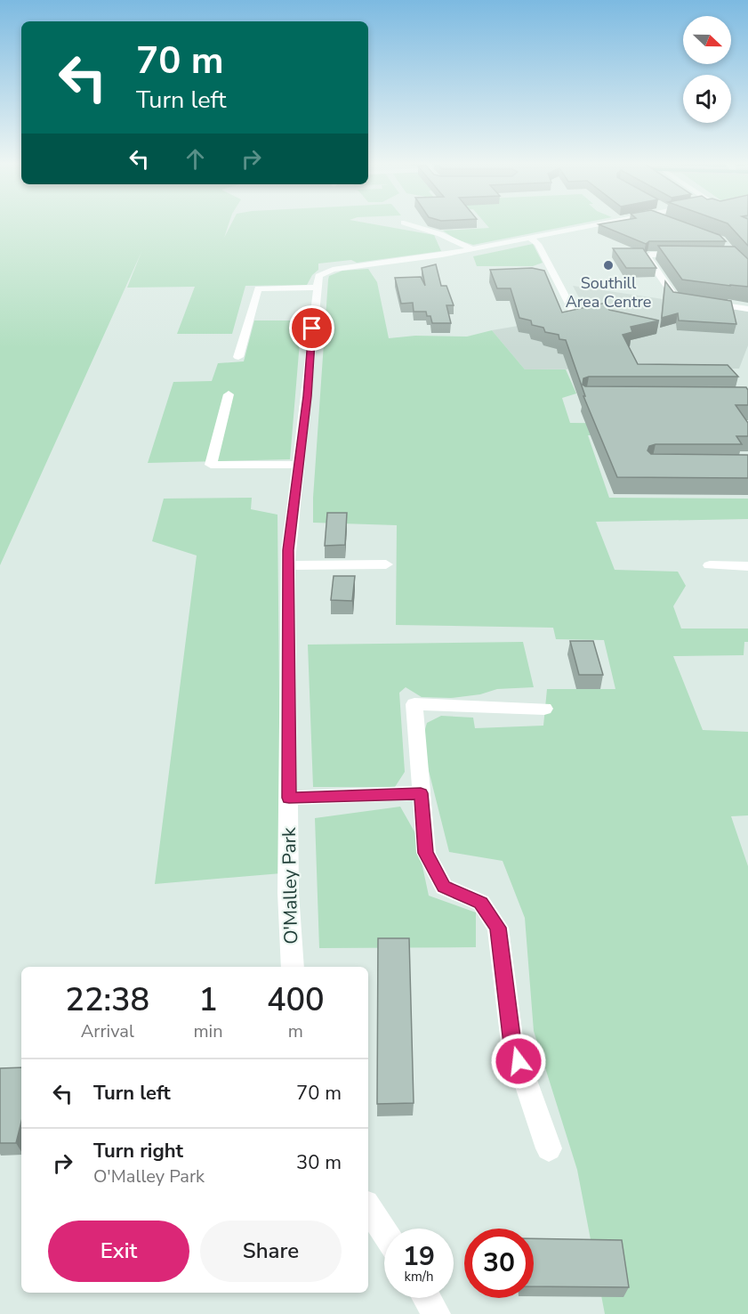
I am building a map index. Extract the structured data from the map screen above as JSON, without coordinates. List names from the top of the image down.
{
  "streets": {
    "street": ["O'Malley Park"]
  },
  "places": ["Southill Area Centre"],
  "north": "right",
  "page": {
    "turn": ["70 m", "Turn left"],
    "eta": [
      "22:38",
      "Arrival",
      "1",
      "min",
      "400",
      "m"
    ],
    "list": [
      {
        "name": "Turn left",
        "value": "70 m"
      },
      {
        "name": "Turn right",
        "note": "O'Malley Park",
        "value": "30 m"
      }
    ],
    "buttons": ["Exit", "Share"],
    "speed": "19 km/h",
    "limit": "30"
  }
}
